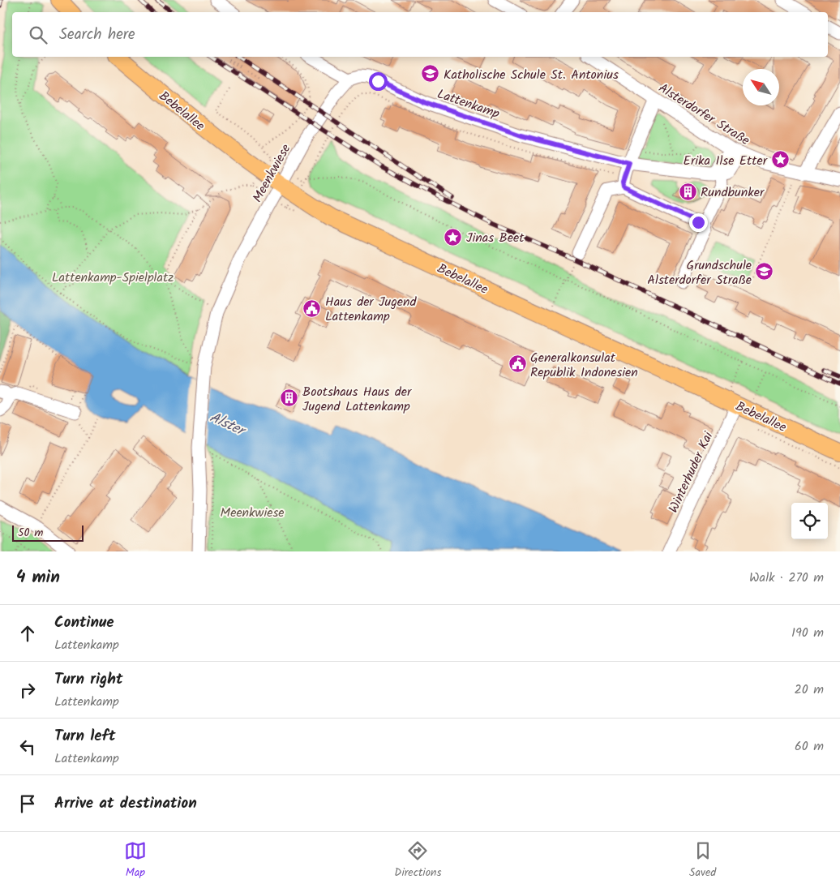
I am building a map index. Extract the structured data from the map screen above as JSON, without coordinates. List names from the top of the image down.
{
  "streets": {
    "main road": ["Bebelallee"],
    "street": [
      "Lattenkamp",
      "Alsterdorfer Straße",
      "Meenkwiese",
      "Winterhuder Kai"
    ]
  },
  "crossings": [
    ["Lattenkamp", "Meenkwiese"],
    ["Bebelallee", "Meenkwiese"],
    ["Bebelallee", "Winterhuder Kai"]
  ],
  "water": ["Alster"],
  "parks": ["Lattenkamp-Spielplatz", "Meenkwiese"],
  "places": {
    "school or university": ["Katholische Schule St. Antonius", "Grundschule Alsterdorfer Straße"],
    "place": ["Erika Ilse Etter", "Jinas Beet"],
    "building": ["Rundbunker", "Bootshaus Haus der Jugend Lattenkamp"],
    "public building": ["Haus der Jugend Lattenkamp", "Generalkonsulat Republik Indonesien"]
  },
  "scale_bar": "50 m",
  "north": "top left",
  "page": {
    "search": "Search here",
    "scale": "50 m",
    "heading": ["4 min", "Walk · 270 m"],
    "list": [
      ["Continue", "Lattenkamp", "190 m"],
      ["Turn right", "Lattenkamp", "20 m"],
      ["Turn left", "Lattenkamp", "60 m"],
      "Arrive at destination"
    ],
    "nav": ["Map", "Directions", "Saved"]
  }
}
